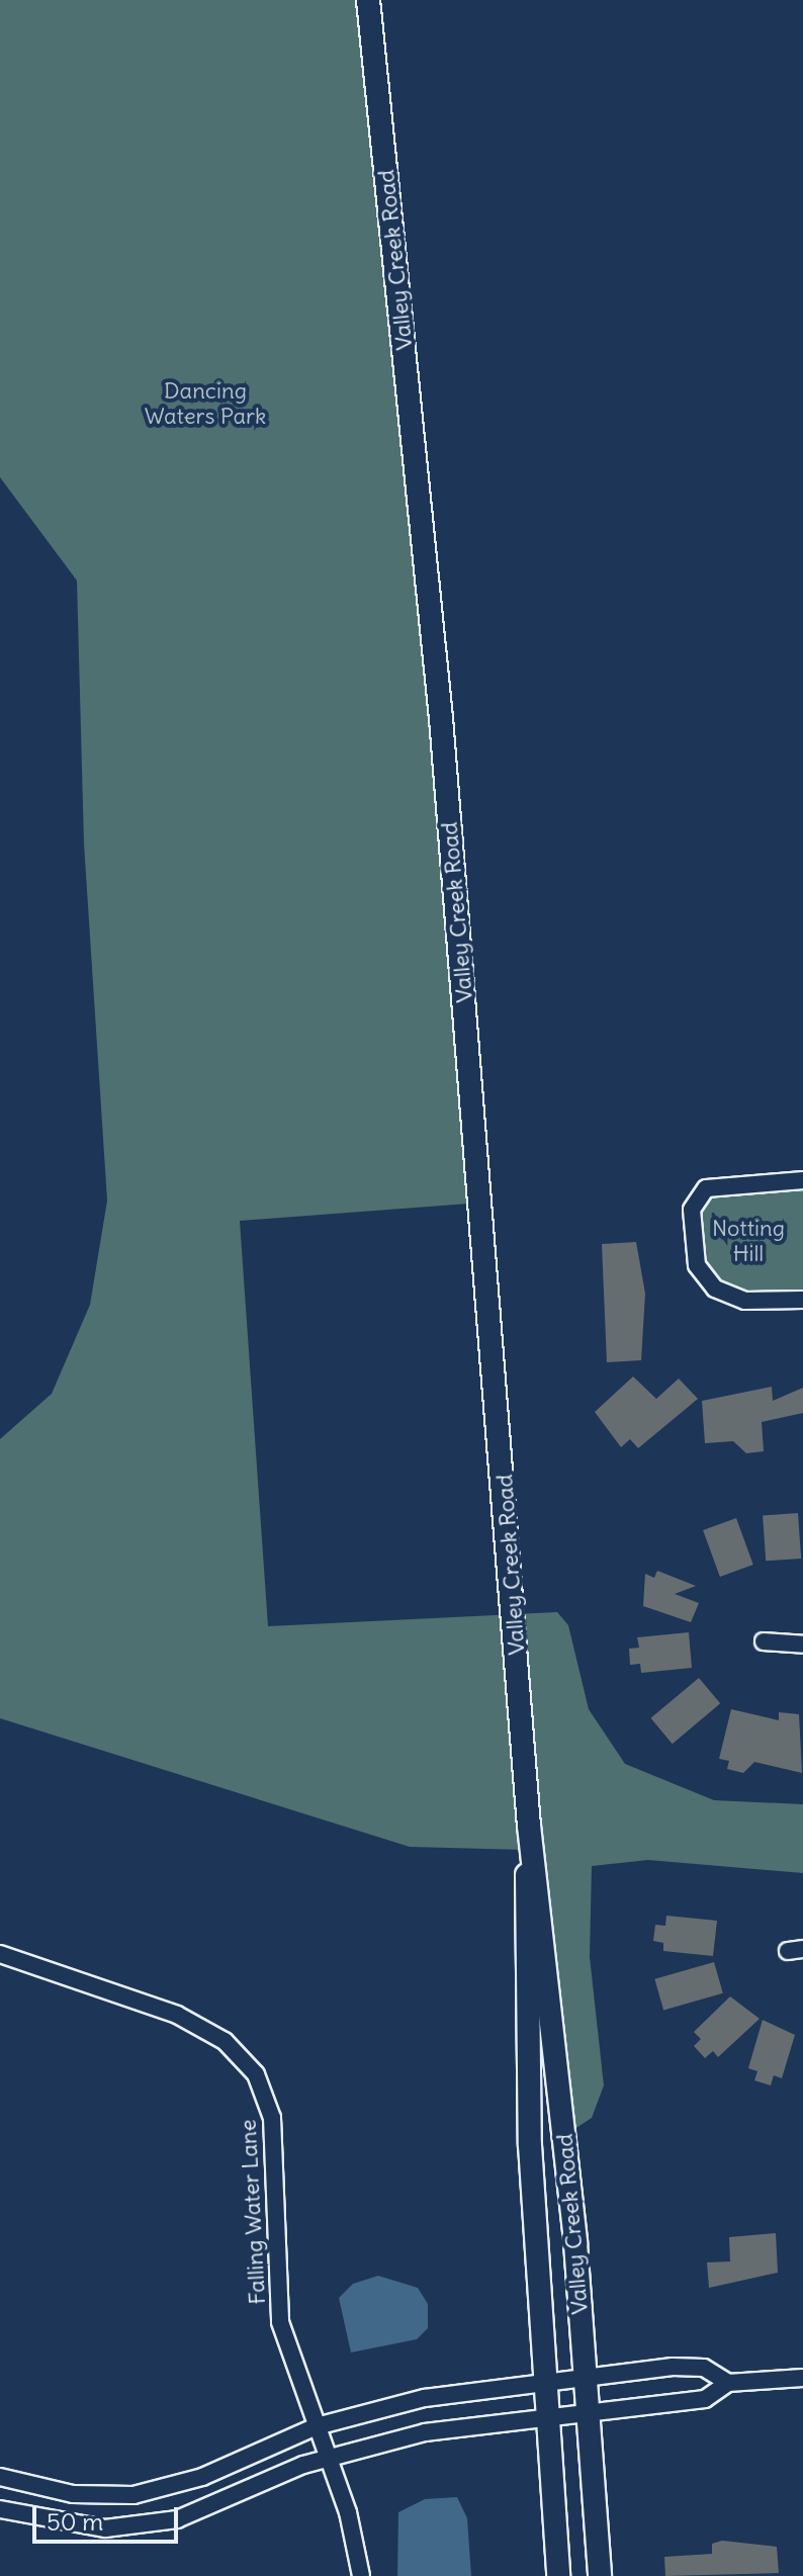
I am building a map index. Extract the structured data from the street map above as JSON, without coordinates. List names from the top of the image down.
{
  "streets": {
    "main road": ["Valley Creek Road"],
    "street": ["Falling Water Lane"]
  },
  "parks": ["Dancing Waters Park", "Notting Hill"],
  "scale_bar": "50 m"
}
